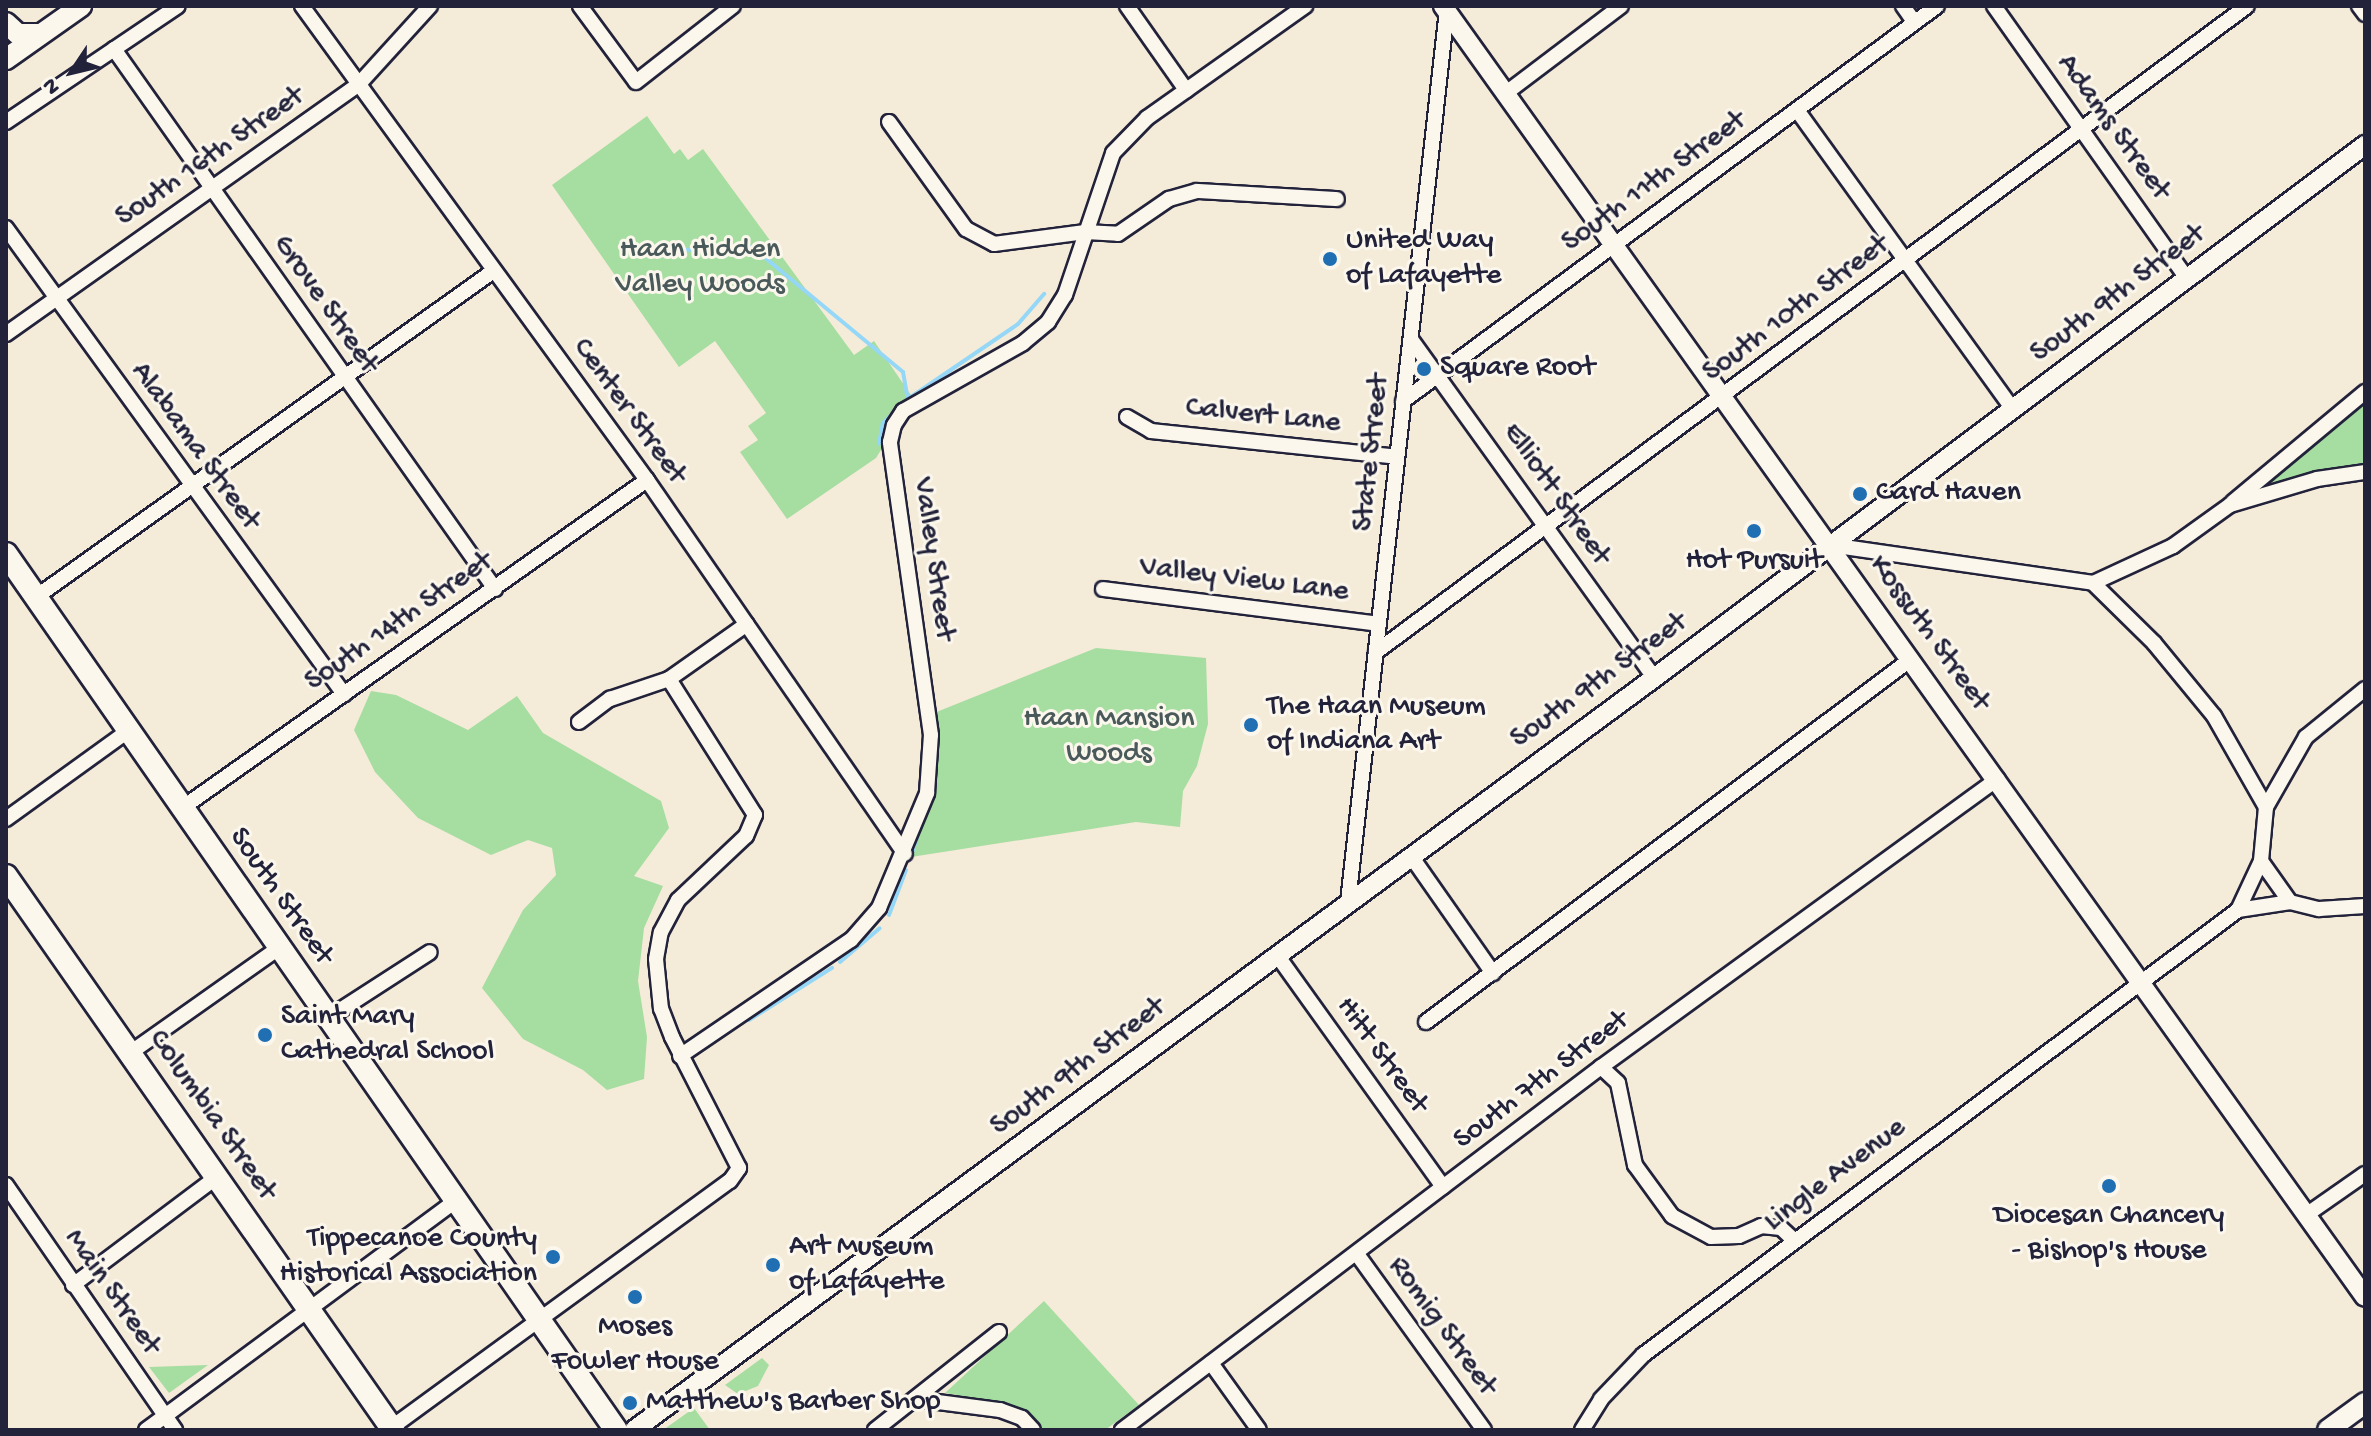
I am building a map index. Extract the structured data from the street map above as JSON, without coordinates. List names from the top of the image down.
{
  "streets": {
    "main road": ["South Street", "Columbia Street"],
    "street": [
      "Adams Street",
      "South 16th Street",
      "South 11th Street",
      "South 9th Street",
      "Grove Street",
      "South 10th Street",
      "Center Street",
      "Calvert Lane",
      "Alabama Street",
      "State Street",
      "Elliott Street",
      "Valley Street",
      "Valley View Lane",
      "South 14th Street",
      "Kossuth Street",
      "Hitt Street",
      "South 7th Street",
      "Lingle Avenue",
      "Main Street",
      "Romig Street"
    ]
  },
  "crossings": [
    ["Adams Street", "South 9th Street"],
    ["Adams Street", "South 10th Street"],
    ["South 16th Street", "Grove Street"],
    ["South 16th Street", "Center Street"],
    ["South 16th Street", "Alabama Street"],
    ["South 11th Street", "State Street"],
    ["South 11th Street", "Elliott Street"],
    ["South 11th Street", "Kossuth Street"],
    ["South 9th Street", "State Street"],
    ["South 9th Street", "Elliott Street"],
    ["South 9th Street", "Kossuth Street"],
    ["South 9th Street", "Hitt Street"],
    ["Grove Street", "South 14th Street"],
    ["South 10th Street", "State Street"],
    ["South 10th Street", "Elliott Street"],
    ["South 10th Street", "Kossuth Street"],
    ["Center Street", "Valley Street"],
    ["Center Street", "South 14th Street"],
    ["Calvert Lane", "State Street"],
    ["Alabama Street", "South 14th Street"],
    ["State Street", "Elliott Street"],
    ["State Street", "Valley View Lane"],
    ["State Street", "Kossuth Street"],
    ["South 14th Street", "South Street"],
    ["Kossuth Street", "South 7th Street"],
    ["Kossuth Street", "Lingle Avenue"],
    ["Hitt Street", "South 7th Street"],
    ["South 7th Street", "Romig Street"]
  ],
  "parks": ["Haan Hidden Valley Woods", "Haan Mansion Woods"],
  "places": [
    "United Way of Lafayette",
    "Square Root",
    "Card Haven",
    "Hot Pursuit",
    "The Haan Museum of Indiana Art",
    "Saint Mary Cathedral School",
    "Diocesan Chancery - Bishop's House",
    "Tippecanoe County Historical Association",
    "Art Museum of Lafayette",
    "Moses Fowler House",
    "Matthew's Barber Shop"
  ],
  "north": "bottom left"
}
